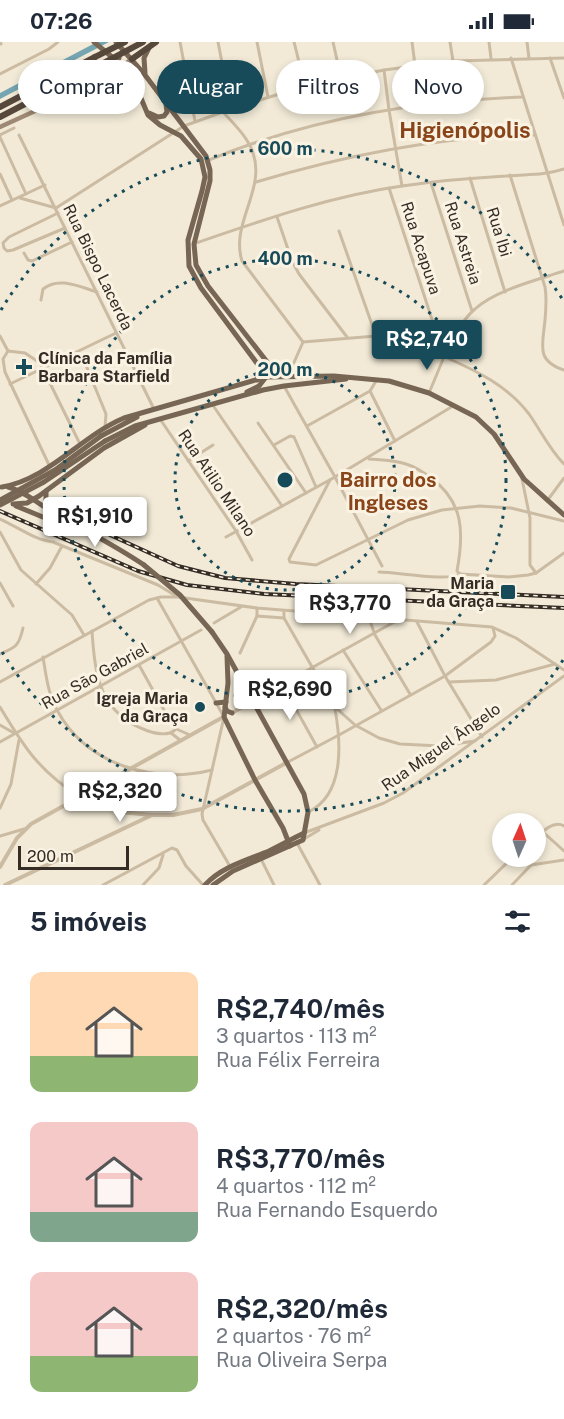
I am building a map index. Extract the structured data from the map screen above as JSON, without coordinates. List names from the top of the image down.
{
  "streets": {
    "main road": ["Rua Miguel Ângelo"],
    "street": [
      "Rua Ibi",
      "Rua Astreia",
      "Rua Acapuva",
      "Rua Bispo Lacerda",
      "Rua Atilio Milano",
      "Rua São Gabriel"
    ]
  },
  "districts": ["Higienópolis", "Bairro dos Ingleses"],
  "places": {
    "health": ["Clínica da Família Barbara Starfield"],
    "transit": ["Maria da Graça"],
    "other": ["Igreja Maria da Graça"]
  },
  "scale_bar": "200 m",
  "north": "top",
  "page": {
    "status": "07:26",
    "chip": [
      "Comprar",
      "Alugar",
      "Filtros",
      "Novo"
    ],
    "price": [
      "R$2,740",
      "R$1,910",
      "R$3,770",
      "R$2,690",
      "R$2,320"
    ],
    "scale": "200 m",
    "heading": "5 imóveis",
    "list": [
      {
        "name": "R$2,740/mês",
        "note": "3 quartos · 113 m² · Rua Félix Ferreira"
      },
      {
        "name": "R$3,770/mês",
        "note": "4 quartos · 112 m² · Rua Fernando Esquerdo"
      },
      {
        "name": "R$2,320/mês",
        "note": "2 quartos · 76 m² · Rua Oliveira Serpa"
      }
    ]
  },
  "rings": ["600 m", "400 m", "200 m"]
}
